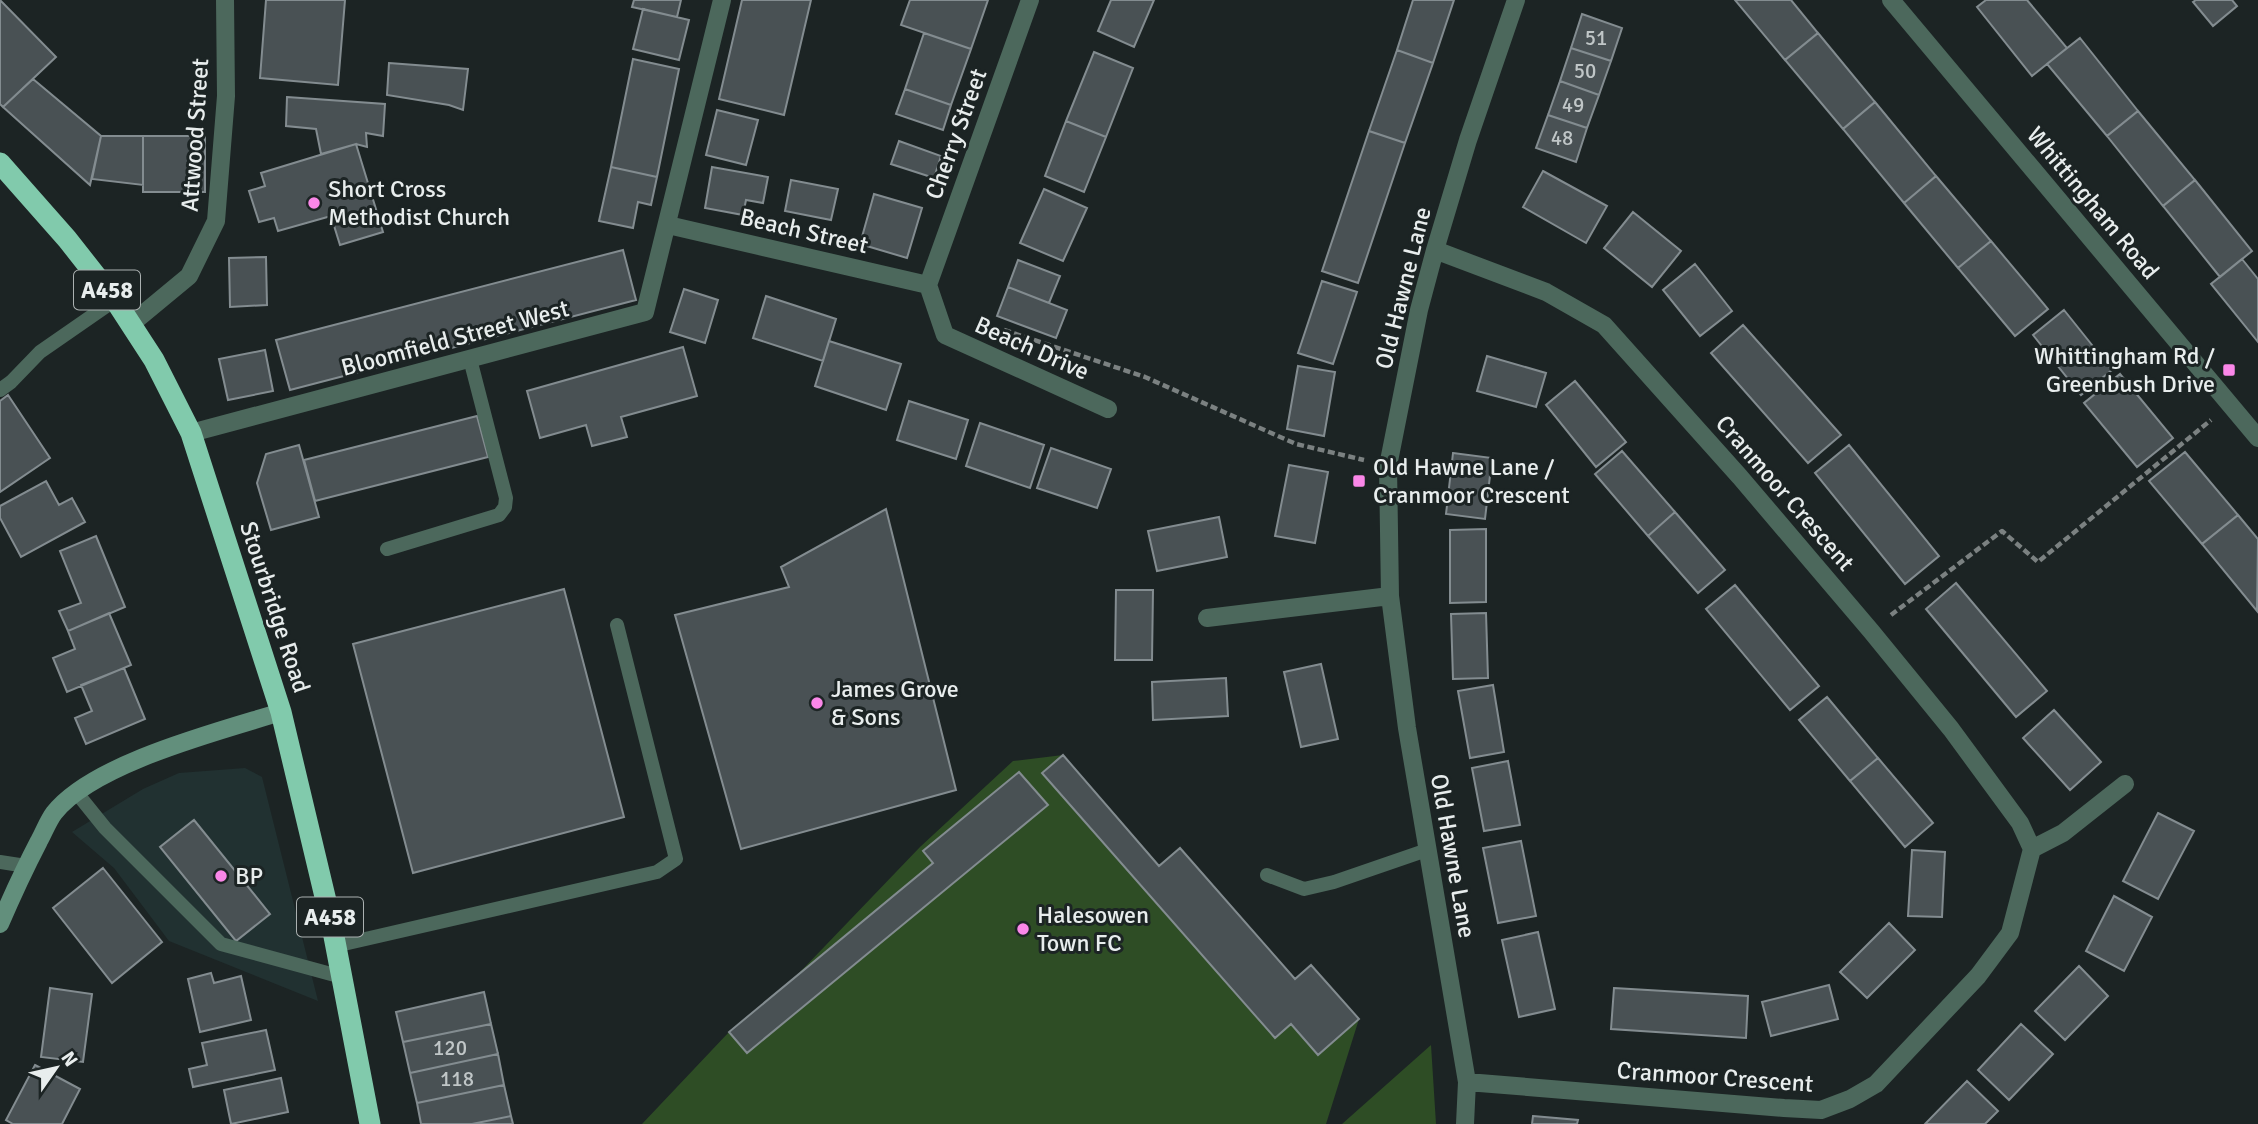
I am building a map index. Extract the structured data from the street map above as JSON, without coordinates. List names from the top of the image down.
{
  "streets": {
    "highway": ["A458", "Stourbridge Road"],
    "street": [
      "Cherry Street",
      "Attwood Street",
      "Whittingham Road",
      "Beach Street",
      "Old Hawne Lane",
      "Bloomfield Street West",
      "Beach Drive",
      "Cranmoor Crescent"
    ]
  },
  "crossings": [
    ["Cherry Street", "Beach Street"],
    ["Cherry Street", "Beach Drive"],
    ["Attwood Street", "Stourbridge Road"],
    ["Beach Street", "Bloomfield Street West"],
    ["Beach Street", "Beach Drive"],
    ["Old Hawne Lane", "Cranmoor Crescent"],
    ["Bloomfield Street West", "Stourbridge Road"]
  ],
  "places": {
    "other": [
      "Short Cross Methodist Church",
      "James Grove & Sons",
      "BP",
      "Halesowen Town FC"
    ],
    "transit": ["Whittingham Rd / Greenbush Drive", "Old Hawne Lane / Cranmoor Crescent"]
  },
  "house_numbers": [
    "51",
    "50",
    "49",
    "48",
    "120",
    "118"
  ],
  "north": "top right"
}
